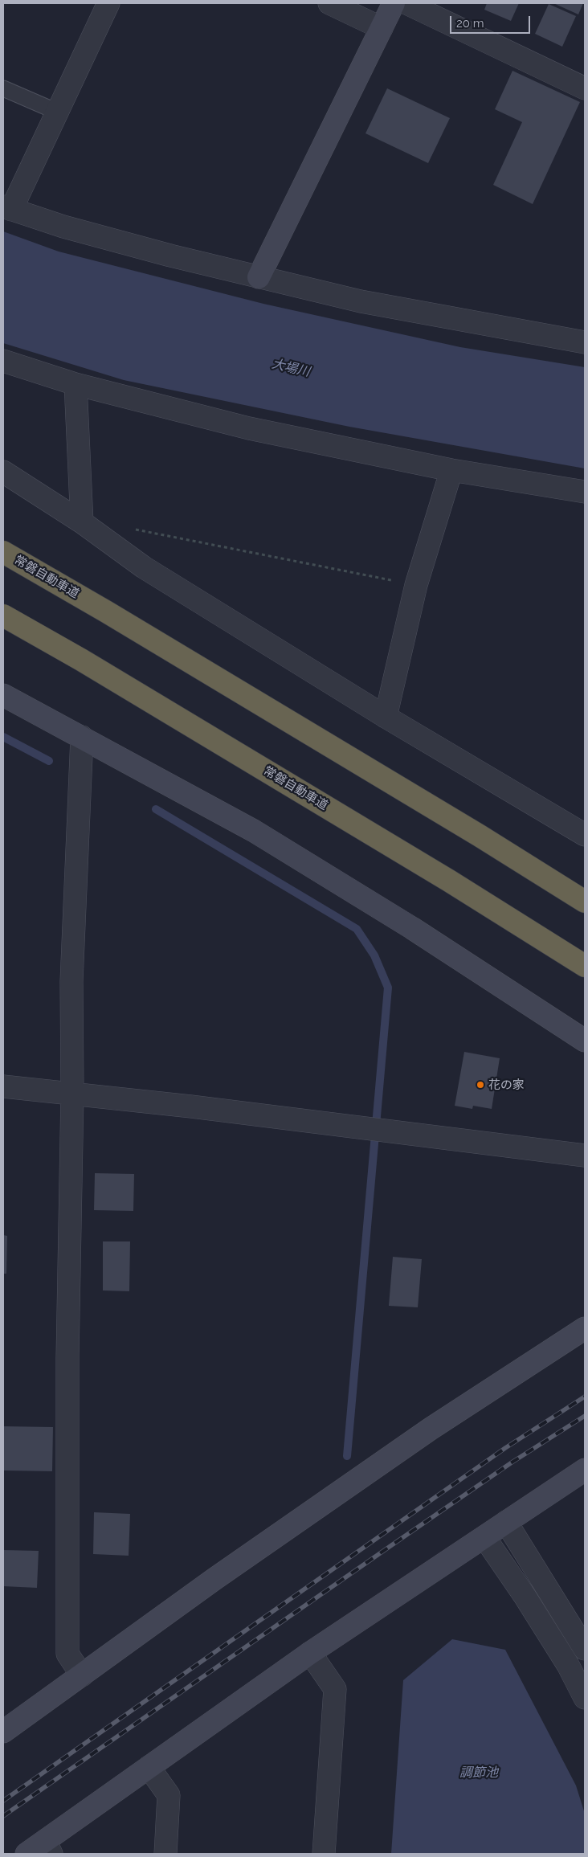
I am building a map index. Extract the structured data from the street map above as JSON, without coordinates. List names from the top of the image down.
{
  "streets": {
    "highway": ["常磐自動車道"]
  },
  "water": ["大場川", "調節池"],
  "places": ["花の家"],
  "scale_bar": "20 m"
}
